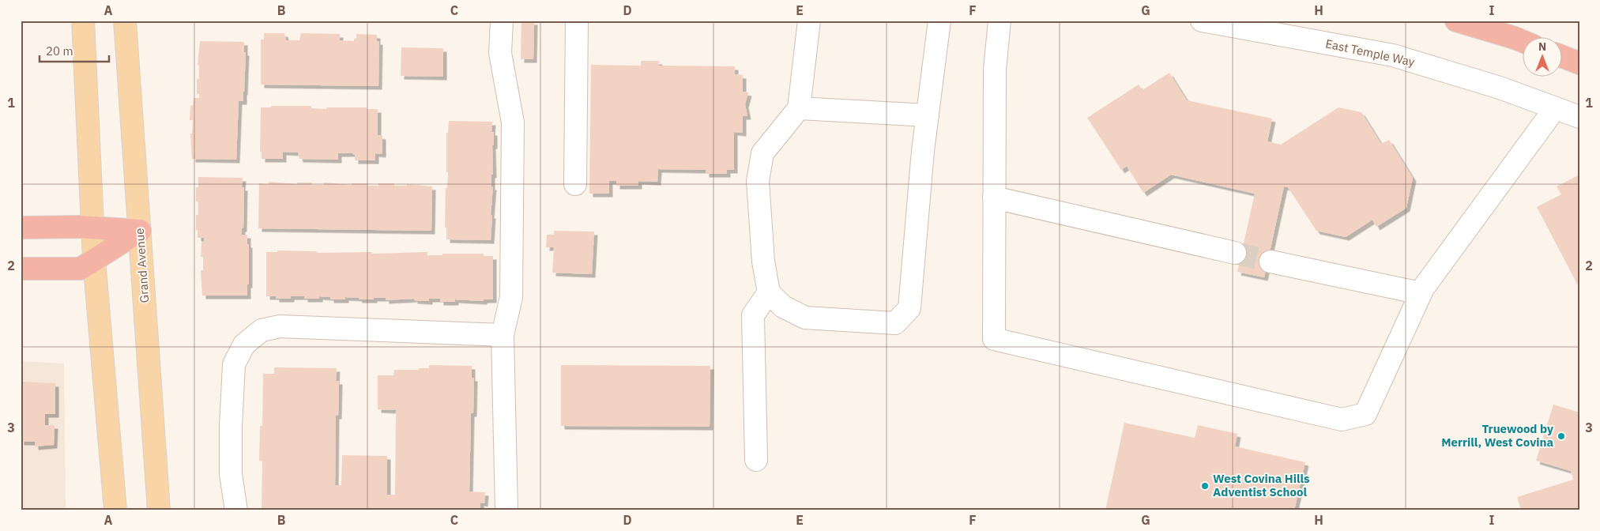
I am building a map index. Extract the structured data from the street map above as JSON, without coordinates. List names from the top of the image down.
{
  "streets": {
    "main road": ["Grand Avenue"],
    "street": ["East Temple Way"]
  },
  "places": ["Truewood by Merrill, West Covina", "West Covina Hills Adventist School"],
  "scale_bar": "20 m",
  "north": "top",
  "grid": {
    "columns": [
      "A",
      "B",
      "C",
      "D",
      "E",
      "F",
      "G",
      "H",
      "I"
    ],
    "rows": ["1", "2", "3"]
  }
}
